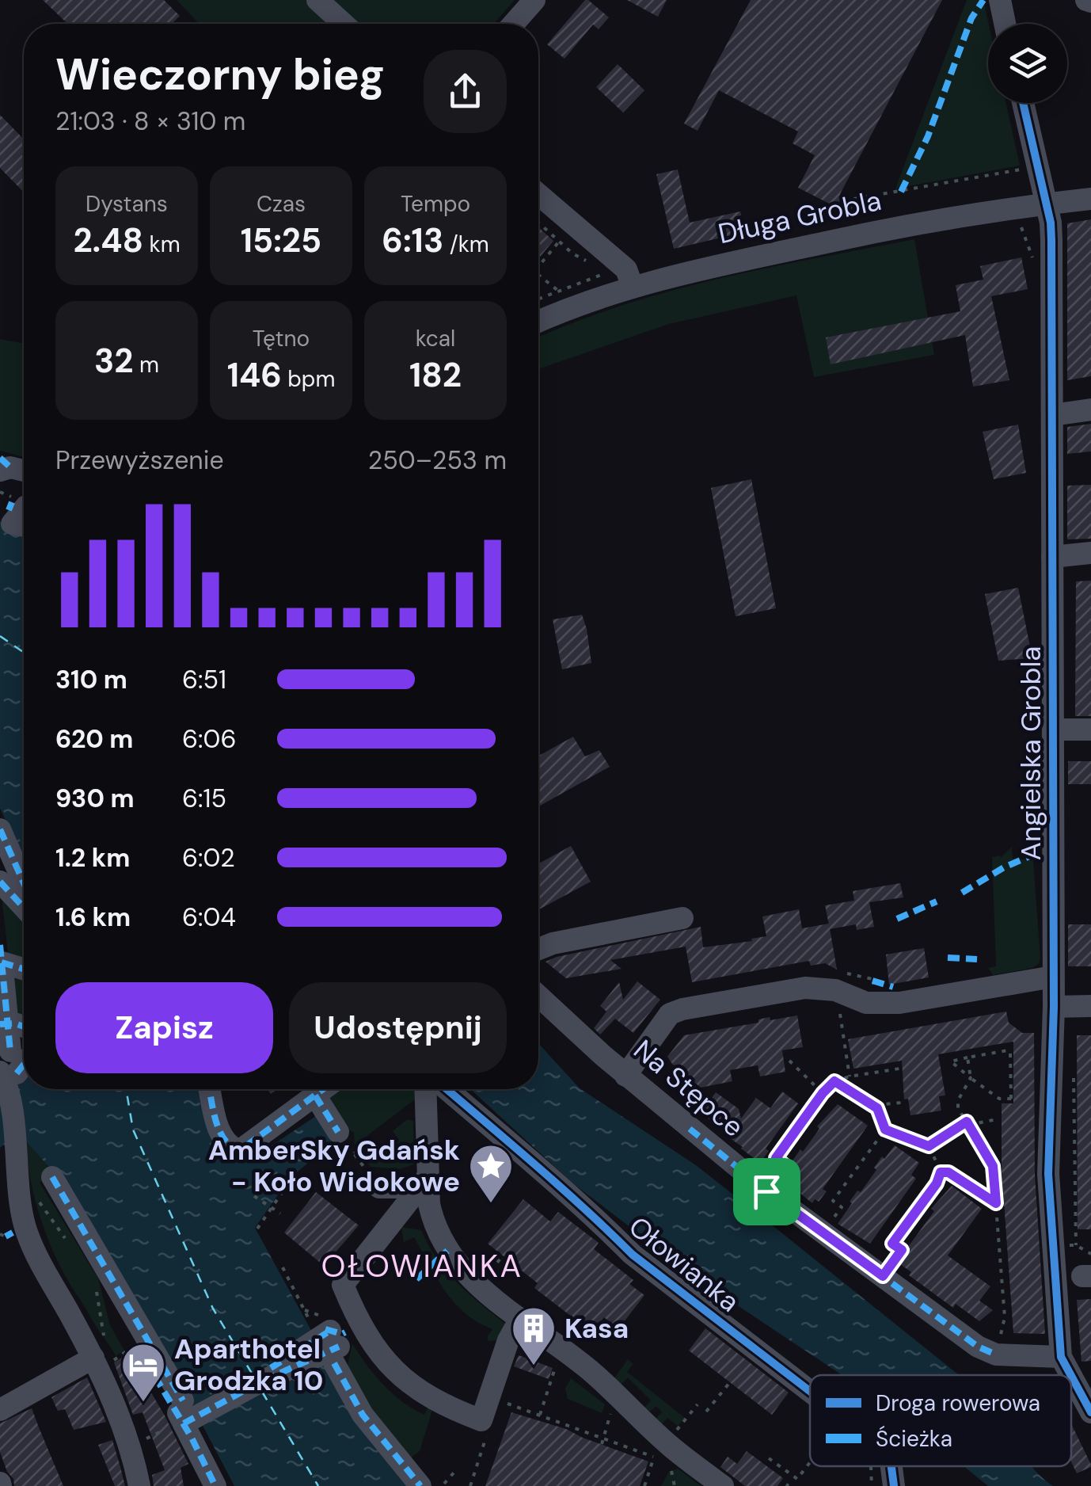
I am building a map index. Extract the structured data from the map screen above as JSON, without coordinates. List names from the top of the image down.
{
  "streets": {
    "street": [
      "Długa Grobla",
      "Angielska Grobla",
      "Na Stępce",
      "Ołowianka"
    ]
  },
  "crossings": [
    ["Długa Grobla", "Angielska Grobla"],
    ["Angielska Grobla", "Na Stępce"]
  ],
  "districts": ["OŁOWIANKA"],
  "places": {
    "place": ["AmberSky Gdańsk - Koło Widokowe"],
    "building": ["Kasa"],
    "hotel": ["Aparthotel Grodzka 10"]
  },
  "legend": ["Droga rowerowa", "Ścieżka"],
  "page": {
    "heading": ["Wieczorny bieg", "21:03 · 8 × 310 m"],
    "stats": [
      ["Dystans", "2.48 km"],
      ["Czas", "15:25"],
      ["Tempo", "6:13 /km"],
      ["32 m"],
      ["Tętno", "146 bpm"],
      ["kcal", "182"]
    ],
    "chart": ["Przewyższenie", "250–253 m"],
    "list": [
      {
        "name": "310 m",
        "note": "6:51"
      },
      {
        "name": "620 m",
        "note": "6:06"
      },
      {
        "name": "930 m",
        "note": "6:15"
      },
      {
        "name": "1.2 km",
        "note": "6:02"
      },
      {
        "name": "1.6 km",
        "note": "6:04"
      }
    ],
    "buttons": ["Zapisz", "Udostępnij"]
  }
}
